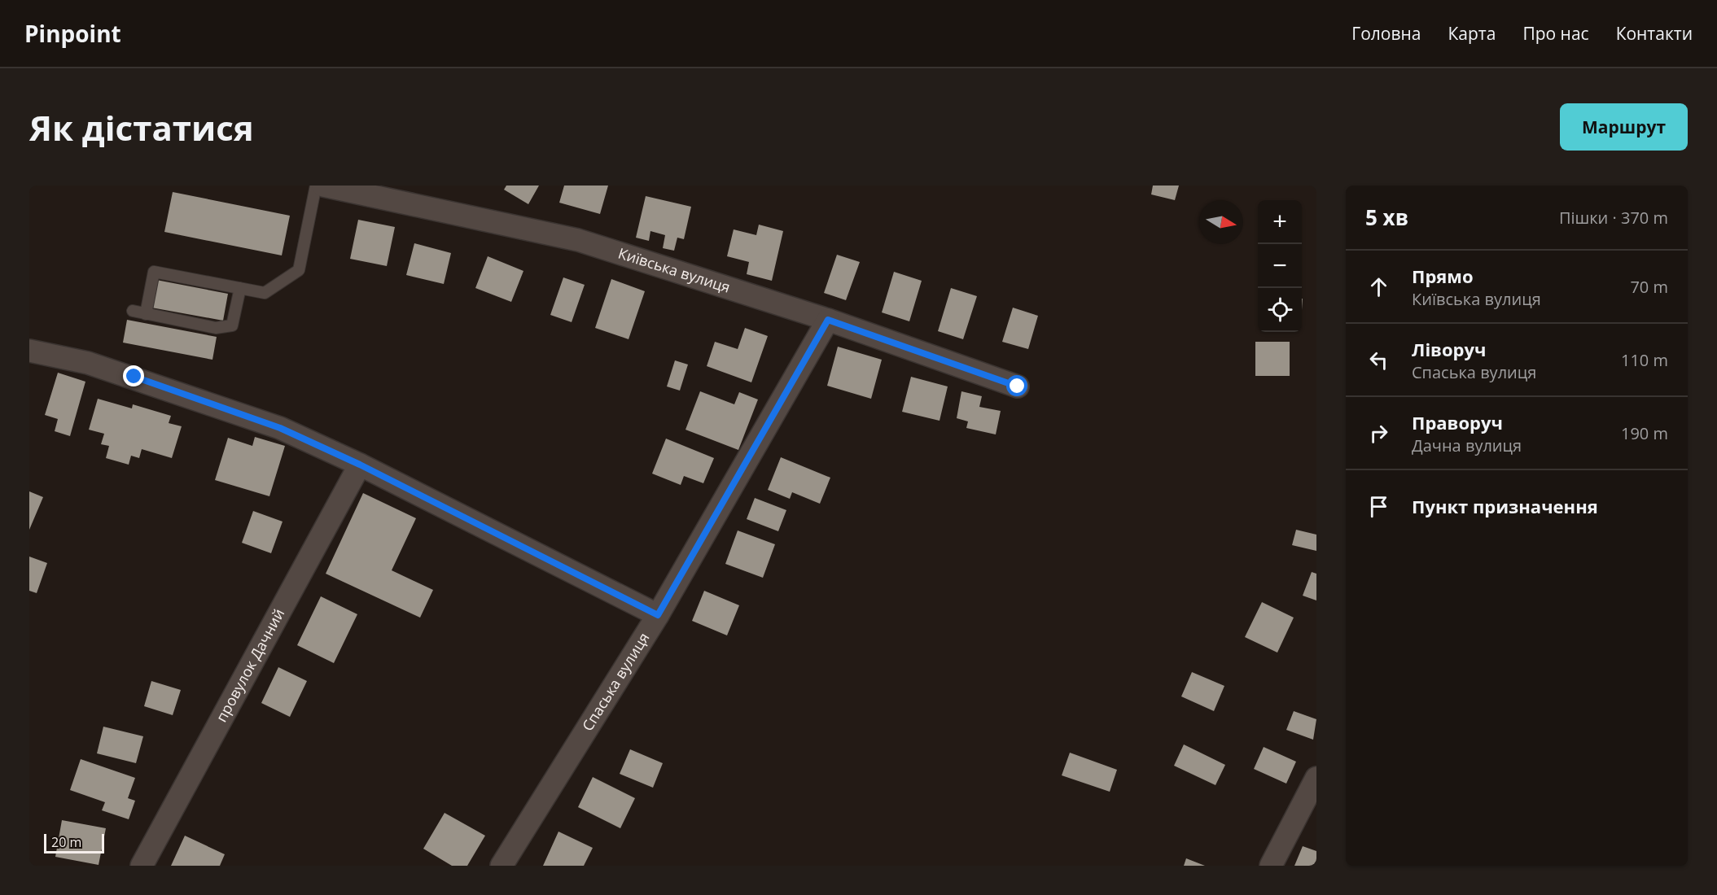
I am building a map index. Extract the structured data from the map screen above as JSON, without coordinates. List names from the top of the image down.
{
  "streets": {
    "street": ["Київська вулиця", "провулок Дачний", "Спаська вулиця"]
  },
  "crossings": [
    ["Київська вулиця", "Спаська вулиця"]
  ],
  "scale_bar": "20 m",
  "north": "right",
  "page": {
    "header": "Pinpoint",
    "nav": [
      "Головна",
      "Карта",
      "Про нас",
      "Контакти"
    ],
    "buttons": "Маршрут",
    "title": "Як дістатися",
    "heading": ["5 хв", "Пішки · 370 m"],
    "map_buttons": ["+", "−"],
    "list": [
      ["Прямо", "Київська вулиця", "70 m"],
      ["Ліворуч", "Спаська вулиця", "110 m"],
      ["Праворуч", "Дачна вулиця", "190 m"],
      "Пункт призначення"
    ],
    "scale": "20 m"
  }
}
